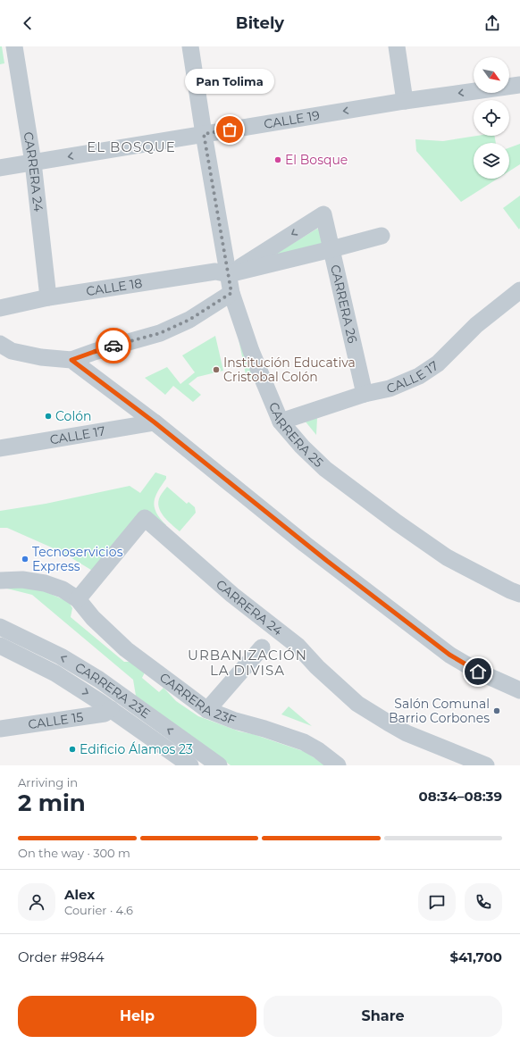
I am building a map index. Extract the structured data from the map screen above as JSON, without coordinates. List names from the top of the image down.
{
  "streets": {
    "street": [
      "CALLE 19",
      "CARRERA 24",
      "CALLE 18",
      "CARRERA 26",
      "CALLE 17",
      "CARRERA 25",
      "CARRERA 23E",
      "CARRERA 23F",
      "CALLE 15"
    ]
  },
  "crossings": [
    ["CALLE 19", "CARRERA 24"],
    ["CALLE 19", "CARRERA 25"],
    ["CARRERA 24", "CALLE 18"],
    ["CARRERA 24", "CARRERA 23F"],
    ["CALLE 18", "CARRERA 26"],
    ["CALLE 18", "CARRERA 25"],
    ["CARRERA 26", "CALLE 17"],
    ["CARRERA 26", "CARRERA 25"],
    ["CALLE 17", "CARRERA 25"],
    ["CARRERA 23E", "CALLE 15"]
  ],
  "one_way": ["CALLE 19"],
  "districts": ["EL BOSQUE", "URBANIZACIÓN LA DIVISA"],
  "places": [
    "Pan Tolima",
    "El Bosque",
    "Institución Educativa Cristobal Colón",
    "Colón",
    "Tecnoservicios Express",
    "Salón Comunal Barrio Corbones",
    "Edificio Álamos 23"
  ],
  "north": "bottom right",
  "page": {
    "header": "Bitely",
    "bubble": "Pan Tolima",
    "heading": ["2 min", "Arriving in", "08:34–08:39"],
    "panel": [
      "Alex",
      "Courier · 4.6",
      "Order #9844",
      "$41,700"
    ],
    "bar": "On the way · 300 m",
    "buttons": ["Help", "Share"]
  }
}
